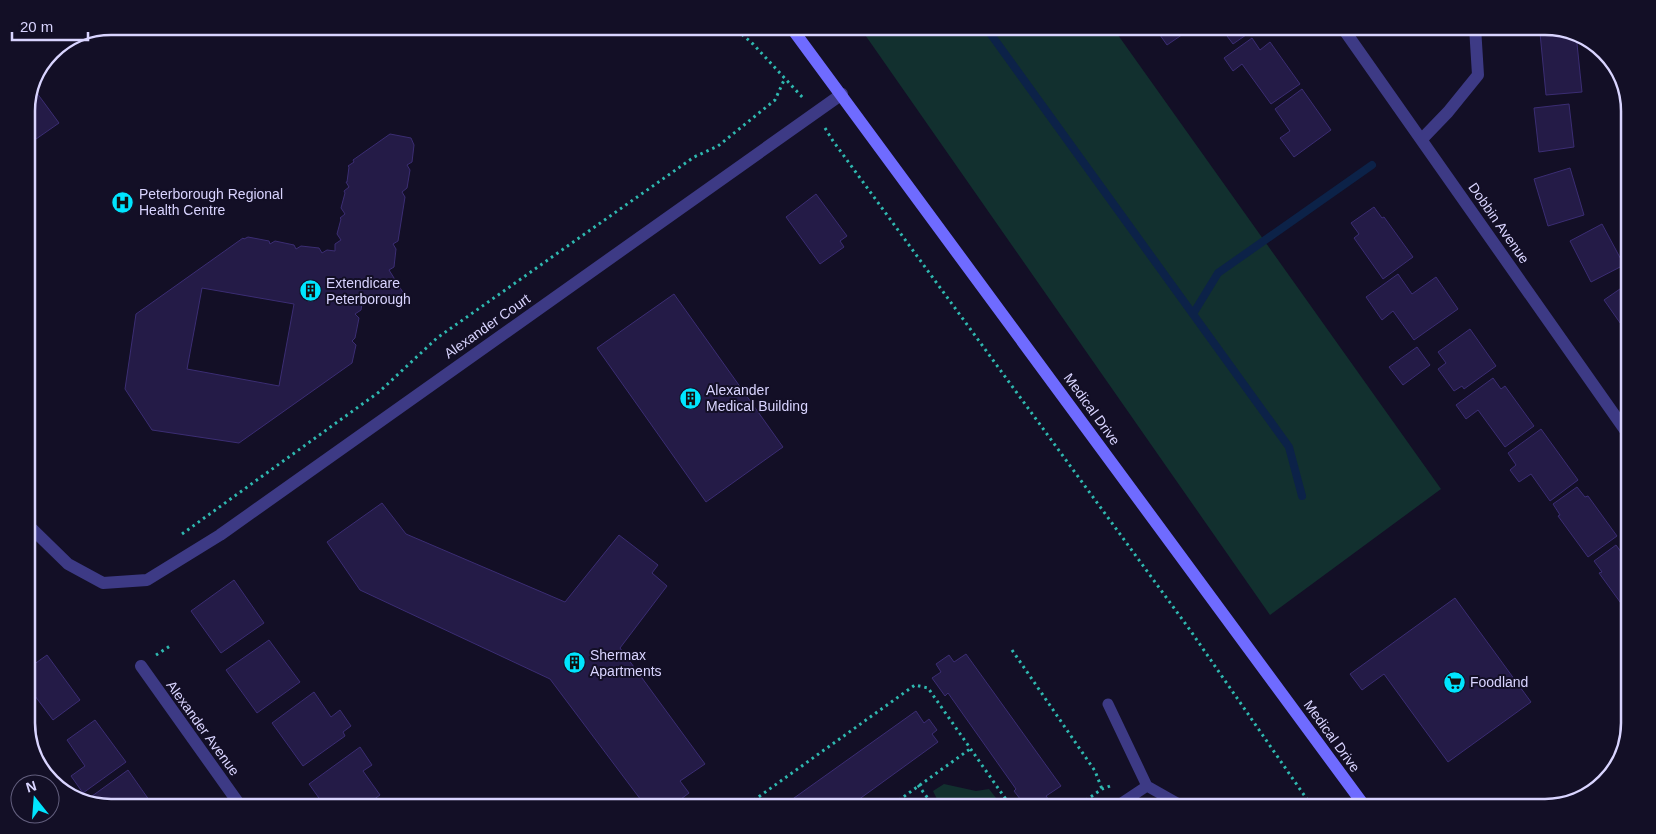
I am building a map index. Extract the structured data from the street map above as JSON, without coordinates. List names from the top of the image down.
{
  "streets": {
    "main road": ["Medical Drive"],
    "street": ["Dobbin Avenue", "Alexander Court", "Alexander Avenue"]
  },
  "crossings": [
    ["Alexander Court", "Medical Drive"]
  ],
  "places": {
    "hospital": ["Peterborough Regional Health Centre"],
    "building": ["Extendicare Peterborough", "Alexander Medical Building", "Shermax Apartments"],
    "supermarket": ["Foodland"]
  },
  "scale_bar": "20 m",
  "north": "top"
}
